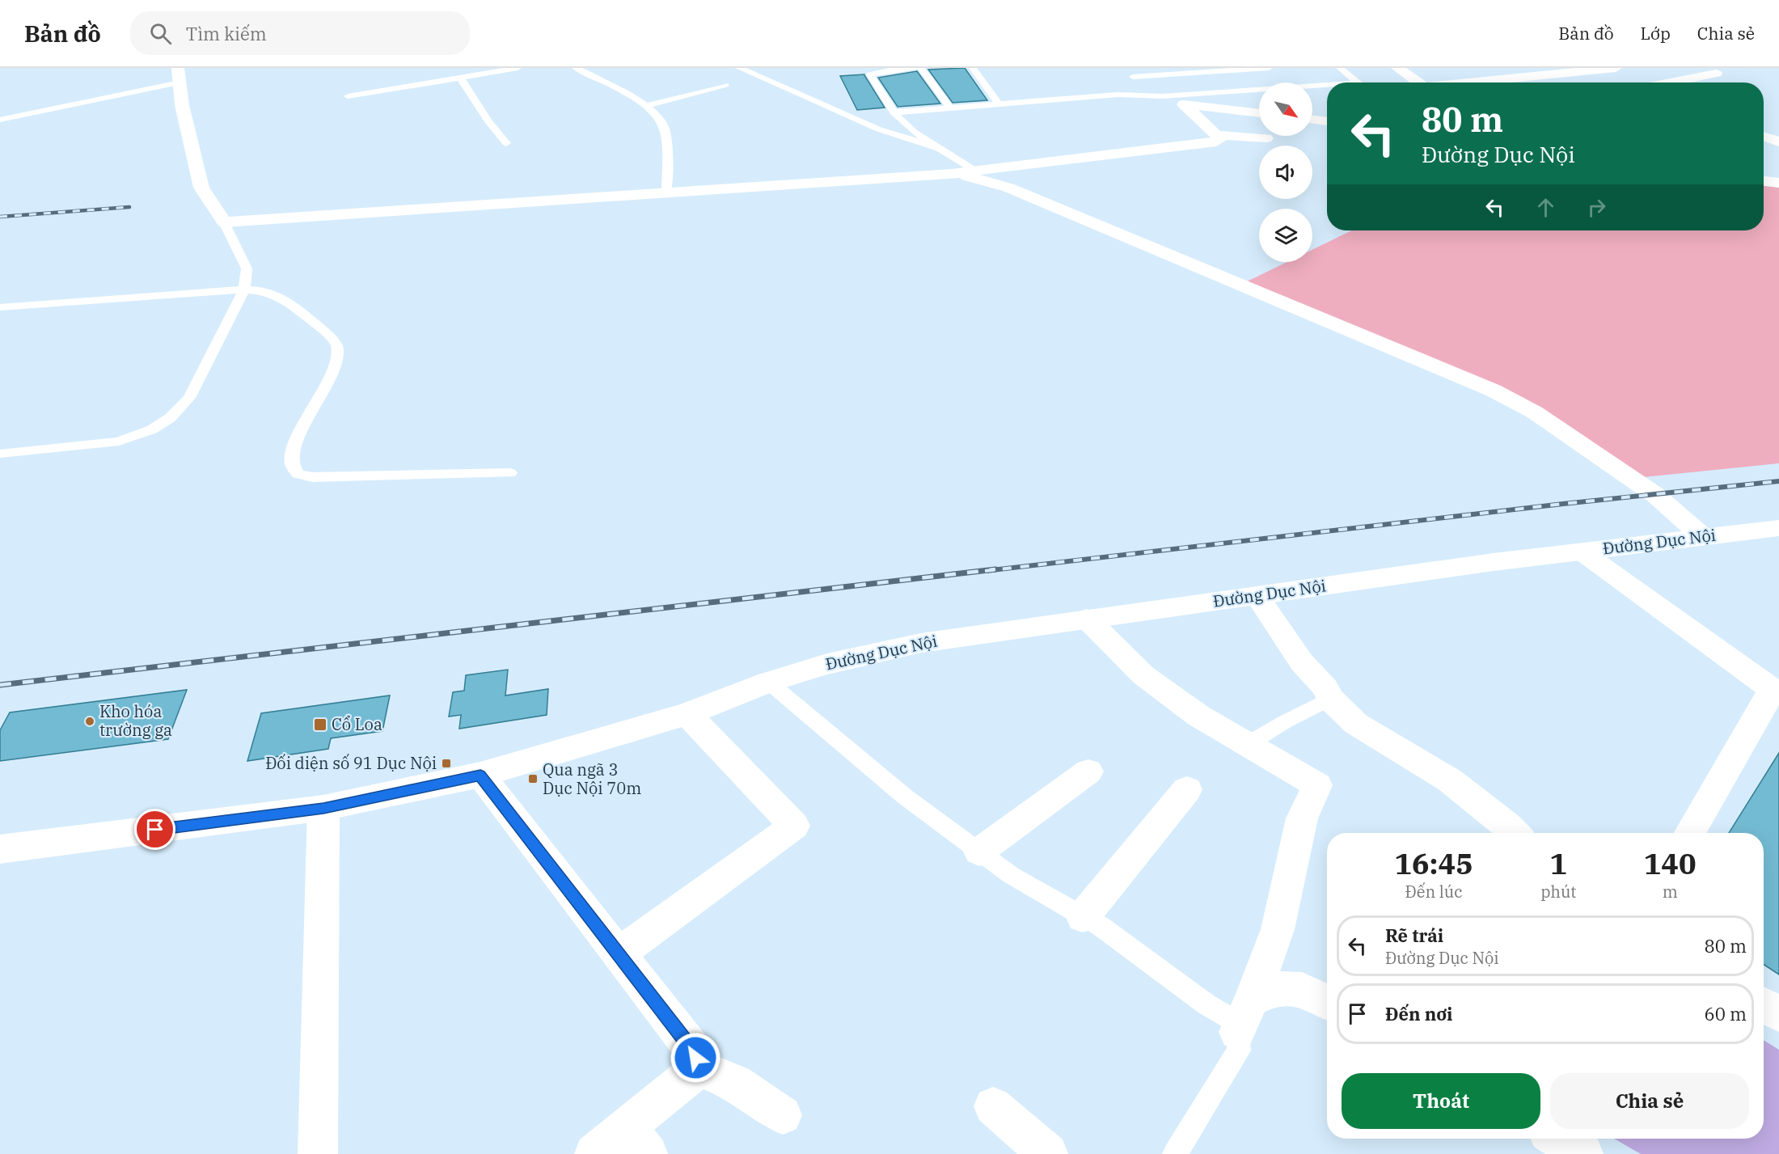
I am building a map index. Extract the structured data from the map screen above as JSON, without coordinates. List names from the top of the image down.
{
  "streets": {
    "street": ["Đường Dục Nội"]
  },
  "places": {
    "other": ["Kho hóa trường ga"],
    "transit": ["Cổ Loa", "Đối diện số 91 Dục Nội", "Qua ngã 3 Dục Nội 70m"]
  },
  "north": "bottom right",
  "page": {
    "header": "Bản đồ",
    "search": "Tìm kiếm",
    "nav": ["Bản đồ", "Lớp", "Chia sẻ"],
    "turn": ["80 m", "Đường Dục Nội"],
    "eta": [
      "16:45",
      "Đến lúc",
      "1",
      "phút",
      "140",
      "m"
    ],
    "list": [
      {
        "name": "Rẽ trái",
        "note": "Đường Dục Nội",
        "value": "80 m"
      },
      {
        "name": "Đến nơi",
        "value": "60 m"
      }
    ],
    "buttons": ["Thoát", "Chia sẻ"]
  }
}
